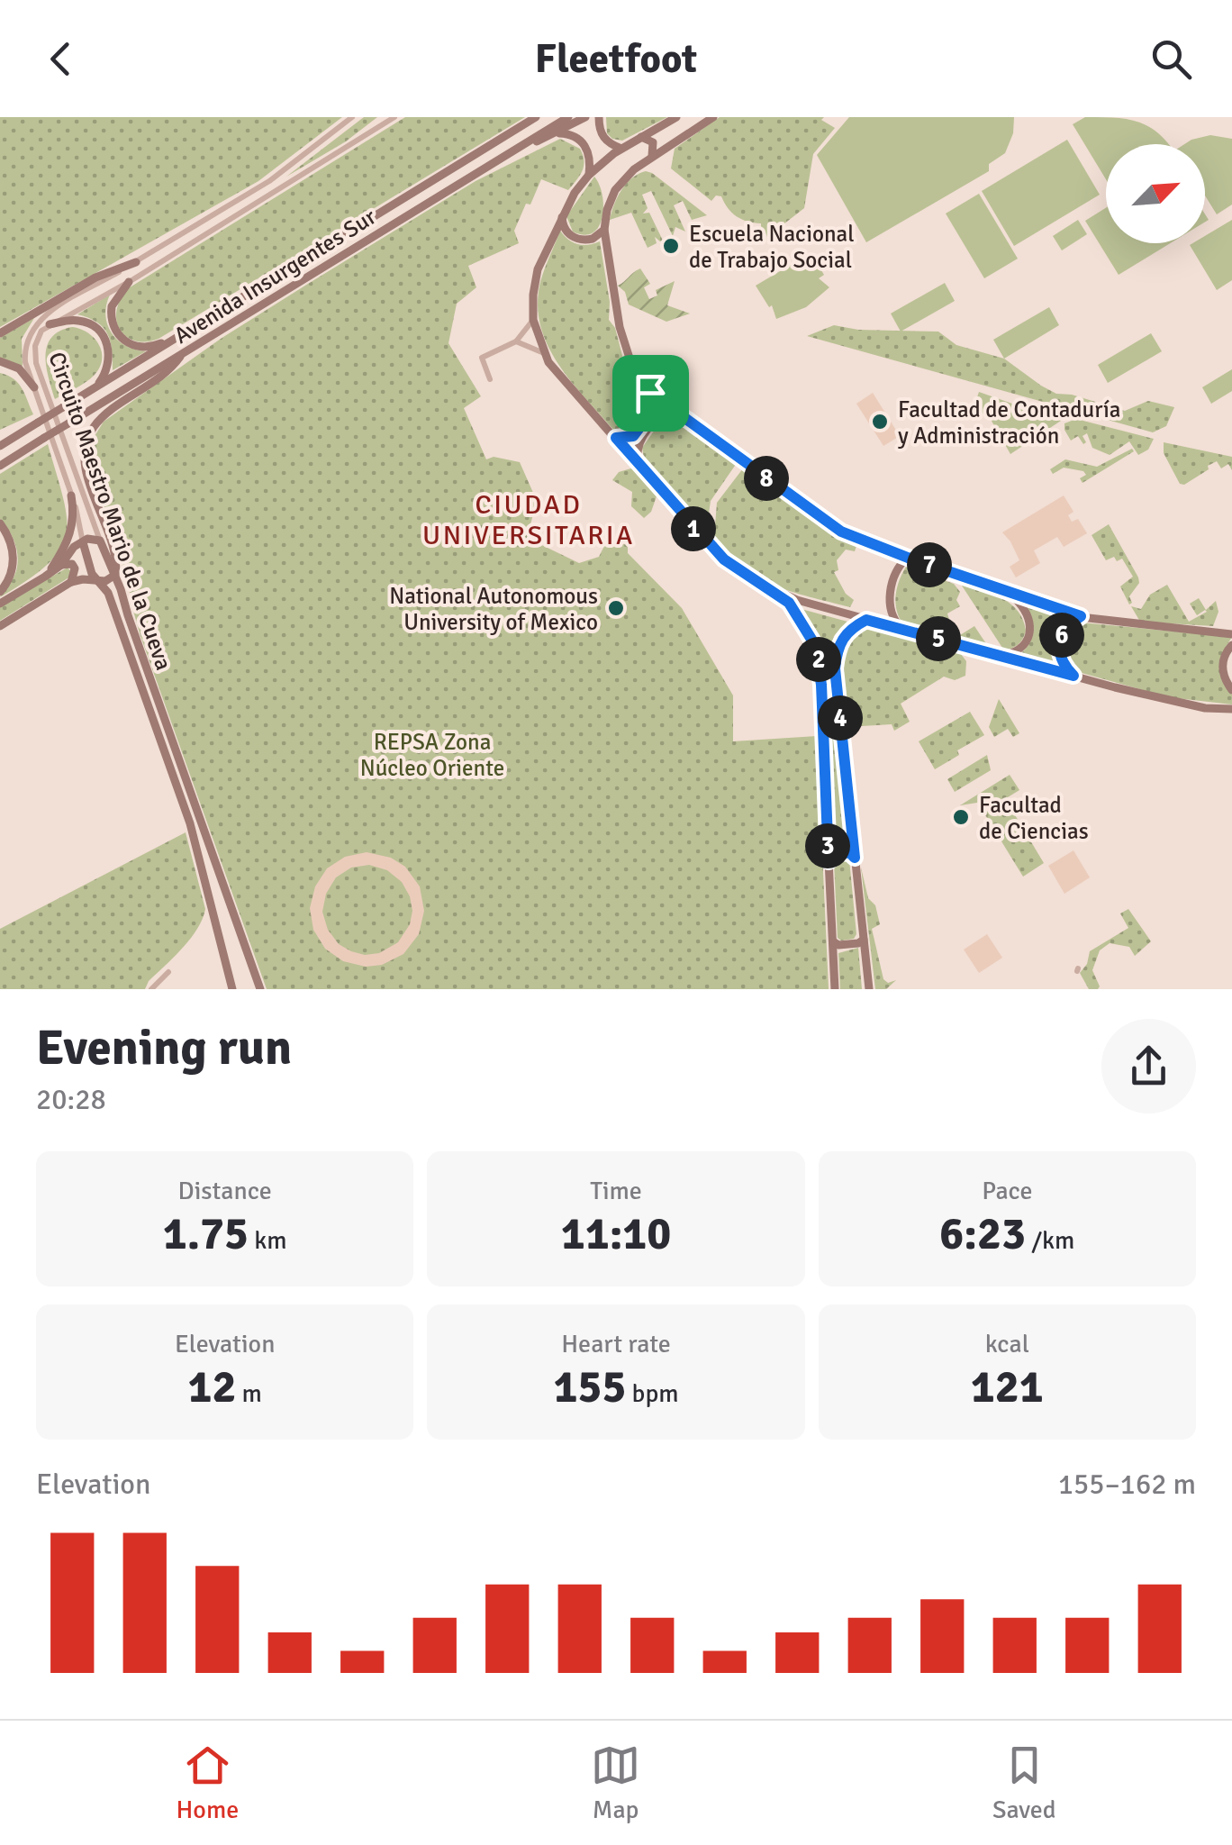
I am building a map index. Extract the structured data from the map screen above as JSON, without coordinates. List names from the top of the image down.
{
  "streets": {
    "street": ["Avenida Insurgentes Sur", "Circuito Maestro Mario de la Cueva"]
  },
  "districts": ["CIUDAD UNIVERSITARIA"],
  "parks": ["REPSA Zona Núcleo Oriente"],
  "places": [
    "Escuela Nacional de Trabajo Social",
    "Facultad de Contaduría y Administración",
    "National Autonomous University of Mexico",
    "Facultad de Ciencias"
  ],
  "north": "top right",
  "page": {
    "header": "Fleetfoot",
    "pins": [
      "8",
      "1",
      "7",
      "6",
      "5",
      "2",
      "4",
      "3"
    ],
    "heading": ["Evening run", "20:28"],
    "stats": [
      ["Distance", "1.75 km"],
      ["Time", "11:10"],
      ["Pace", "6:23 /km"],
      ["Elevation", "12 m"],
      ["Heart rate", "155 bpm"],
      ["kcal", "121"]
    ],
    "chart": ["Elevation", "155–162 m"],
    "tabs": ["Home", "Map", "Saved"]
  }
}
